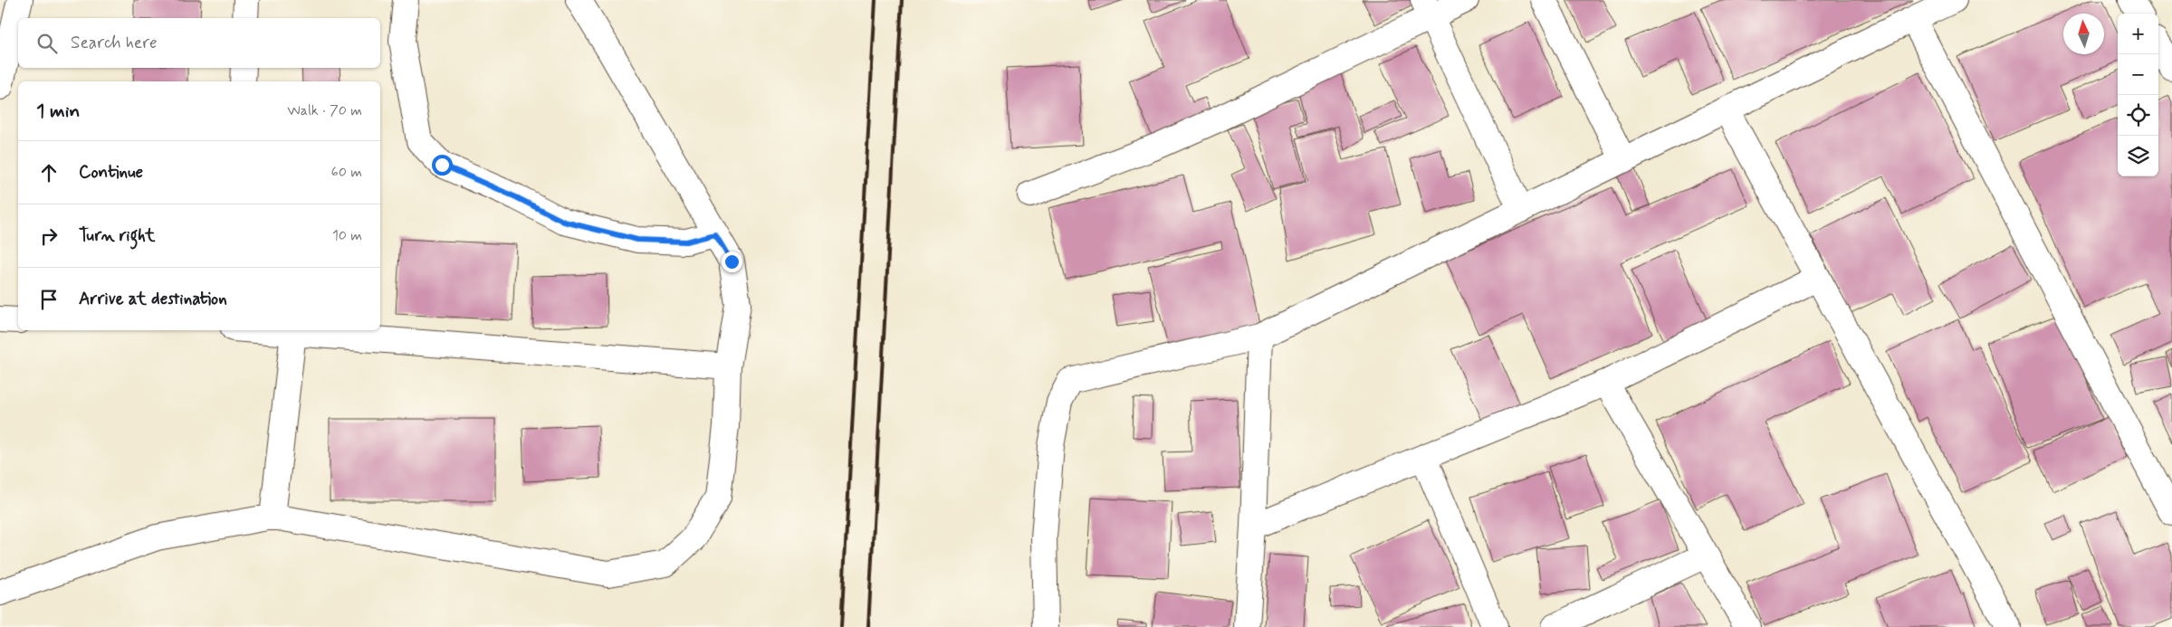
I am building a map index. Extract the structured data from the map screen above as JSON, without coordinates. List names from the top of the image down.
{
  "north": "top",
  "page": {
    "map_buttons": ["+", "−"],
    "search": "Search here",
    "heading": ["1 min", "Walk · 70 m"],
    "list": [
      ["Continue", "60 m"],
      ["Turn right", "10 m"],
      "Arrive at destination"
    ]
  }
}
